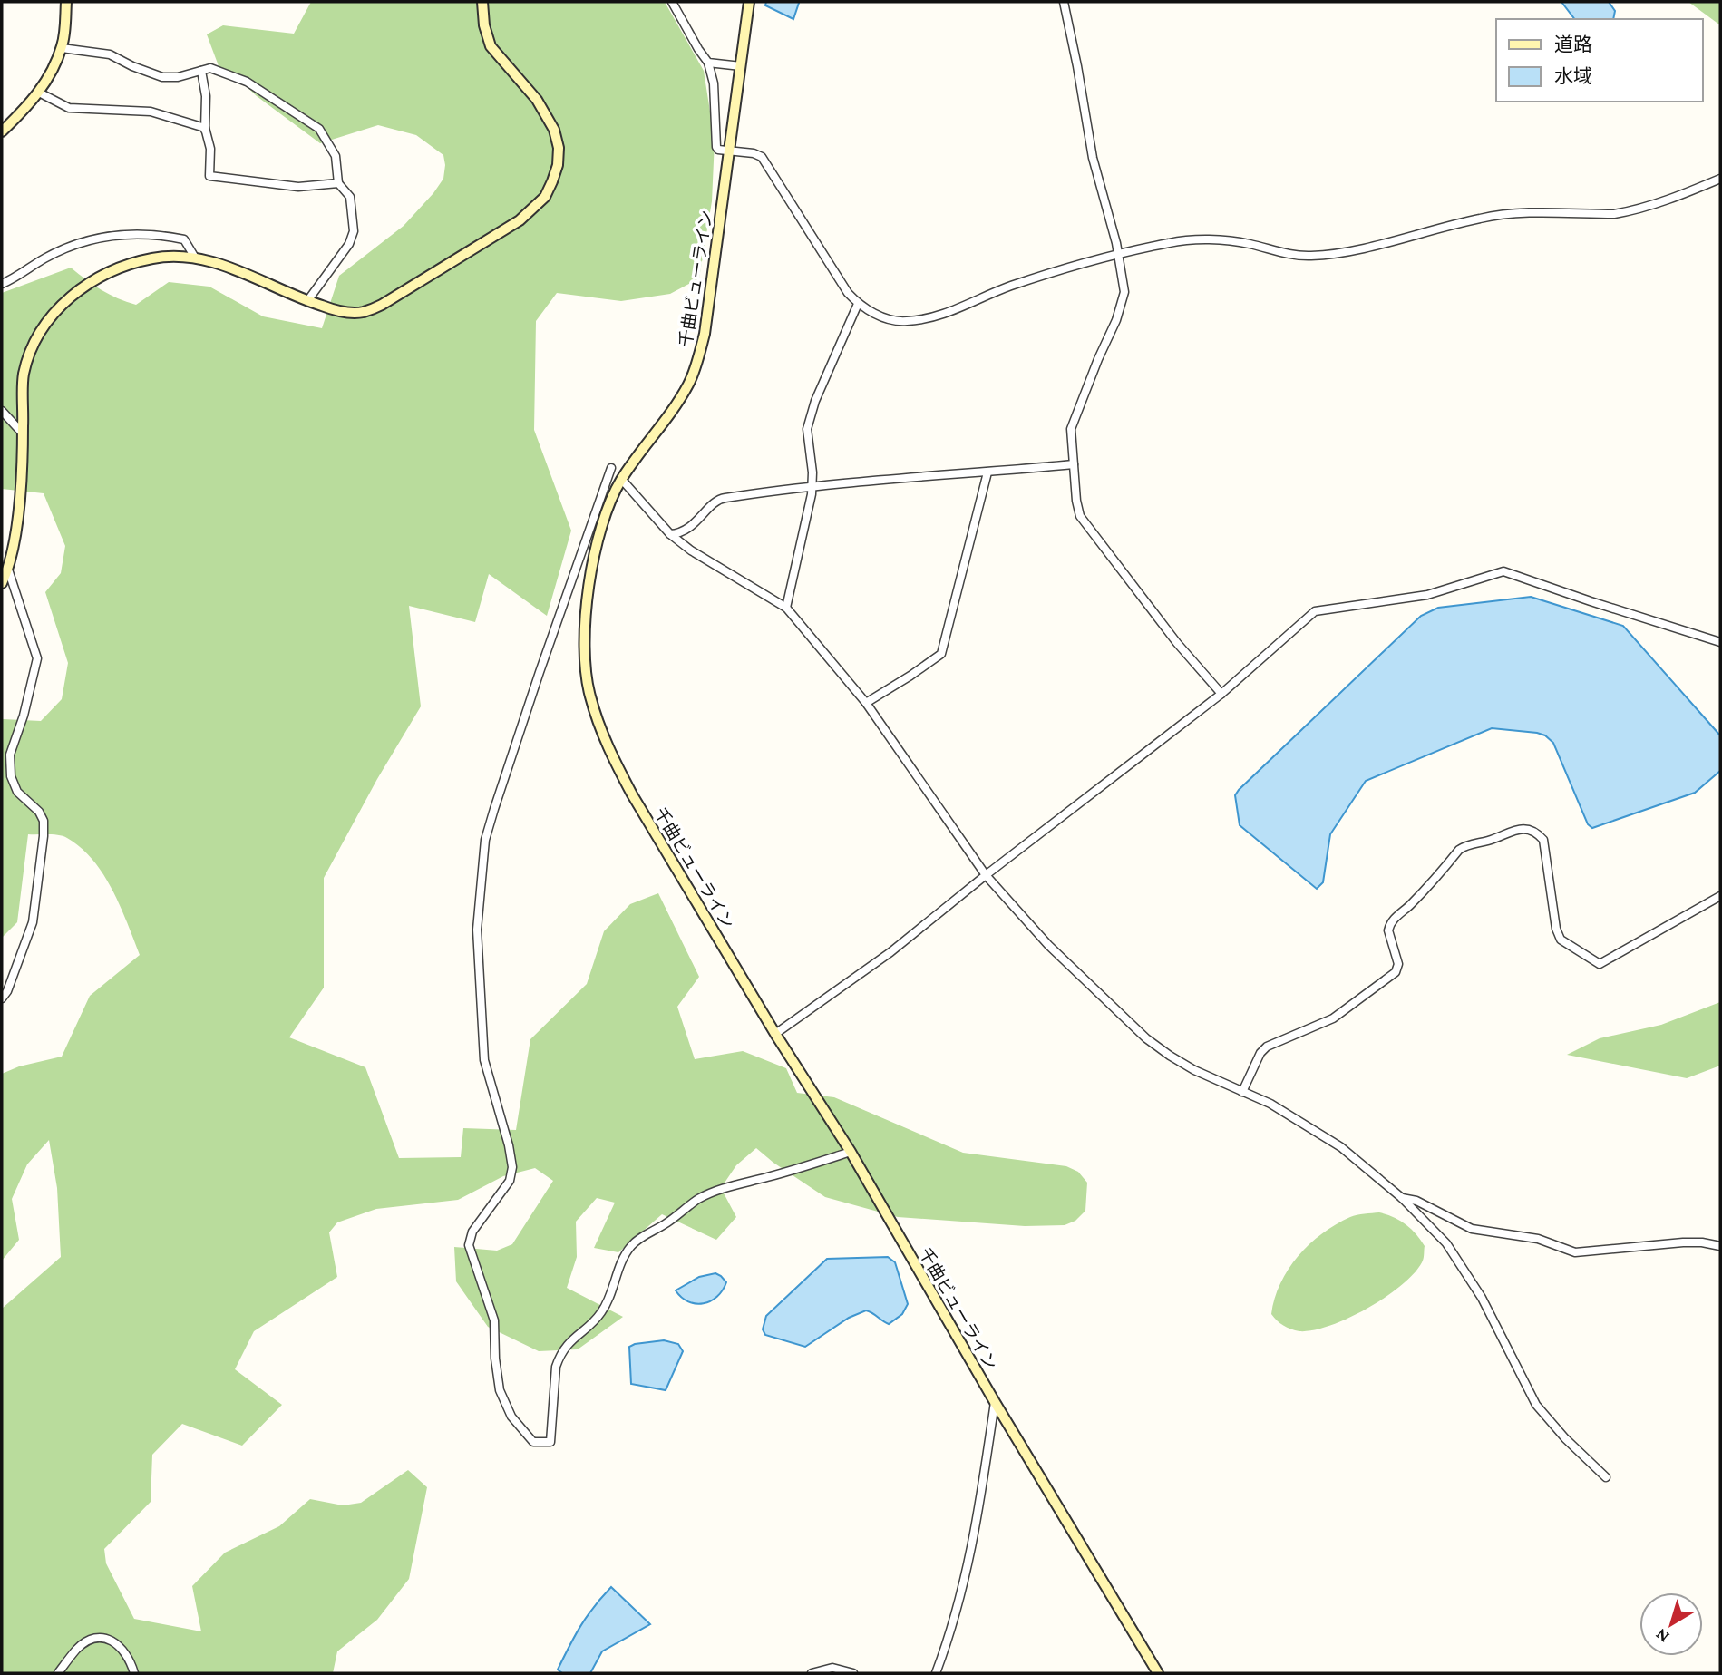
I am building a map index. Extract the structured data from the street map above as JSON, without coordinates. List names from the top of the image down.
{
  "streets": {
    "street": ["千曲ビューライン"]
  },
  "legend": ["道路", "水域"],
  "north": "bottom left"
}
